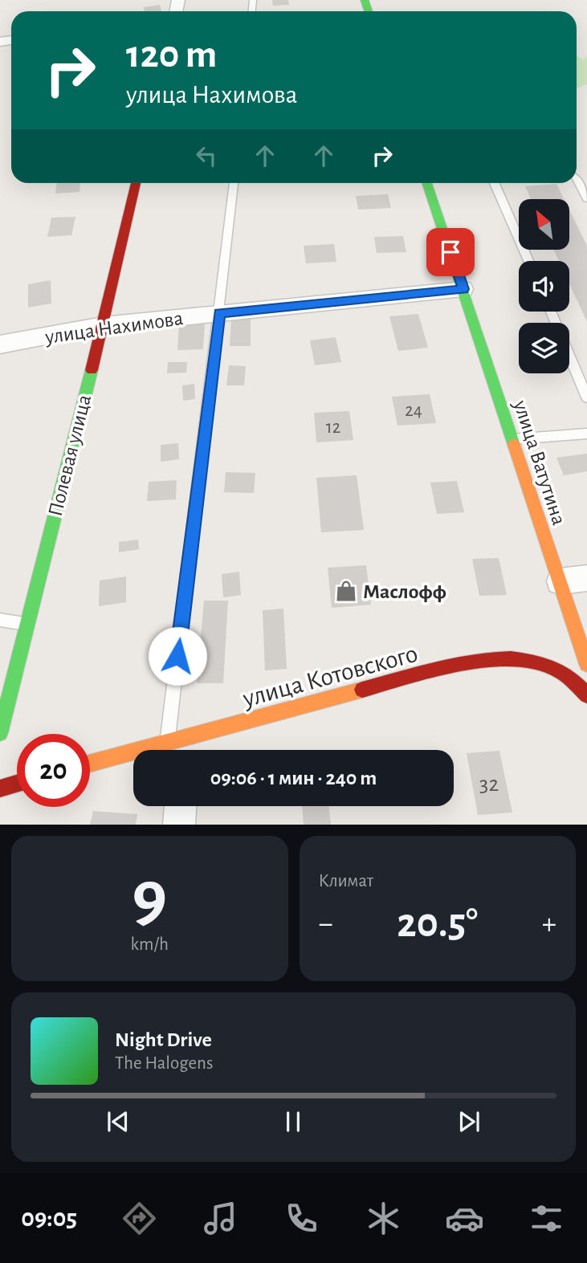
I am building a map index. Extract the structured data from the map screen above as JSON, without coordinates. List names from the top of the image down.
{
  "streets": {
    "street": [
      "улица Нахимова",
      "Полевая улица",
      "улица Ватутина",
      "улица Котовского"
    ]
  },
  "crossings": [
    ["улица Нахимова", "Полевая улица"],
    ["улица Нахимова", "улица Ватутина"]
  ],
  "places": {
    "shop": ["Маслофф"]
  },
  "house_numbers": ["24", "12", "32"],
  "north": "top left",
  "page": {
    "turn": ["120 m", "улица Нахимова"],
    "limit": "20",
    "trip": "09:06 · 1 мин · 240 m",
    "tile": [
      ["9", "km/h"],
      "Климат"
    ],
    "heat": ["−", "20.5°", "+"],
    "song": ["Night Drive", "The Halogens"],
    "tabs": "09:05"
  }
}
